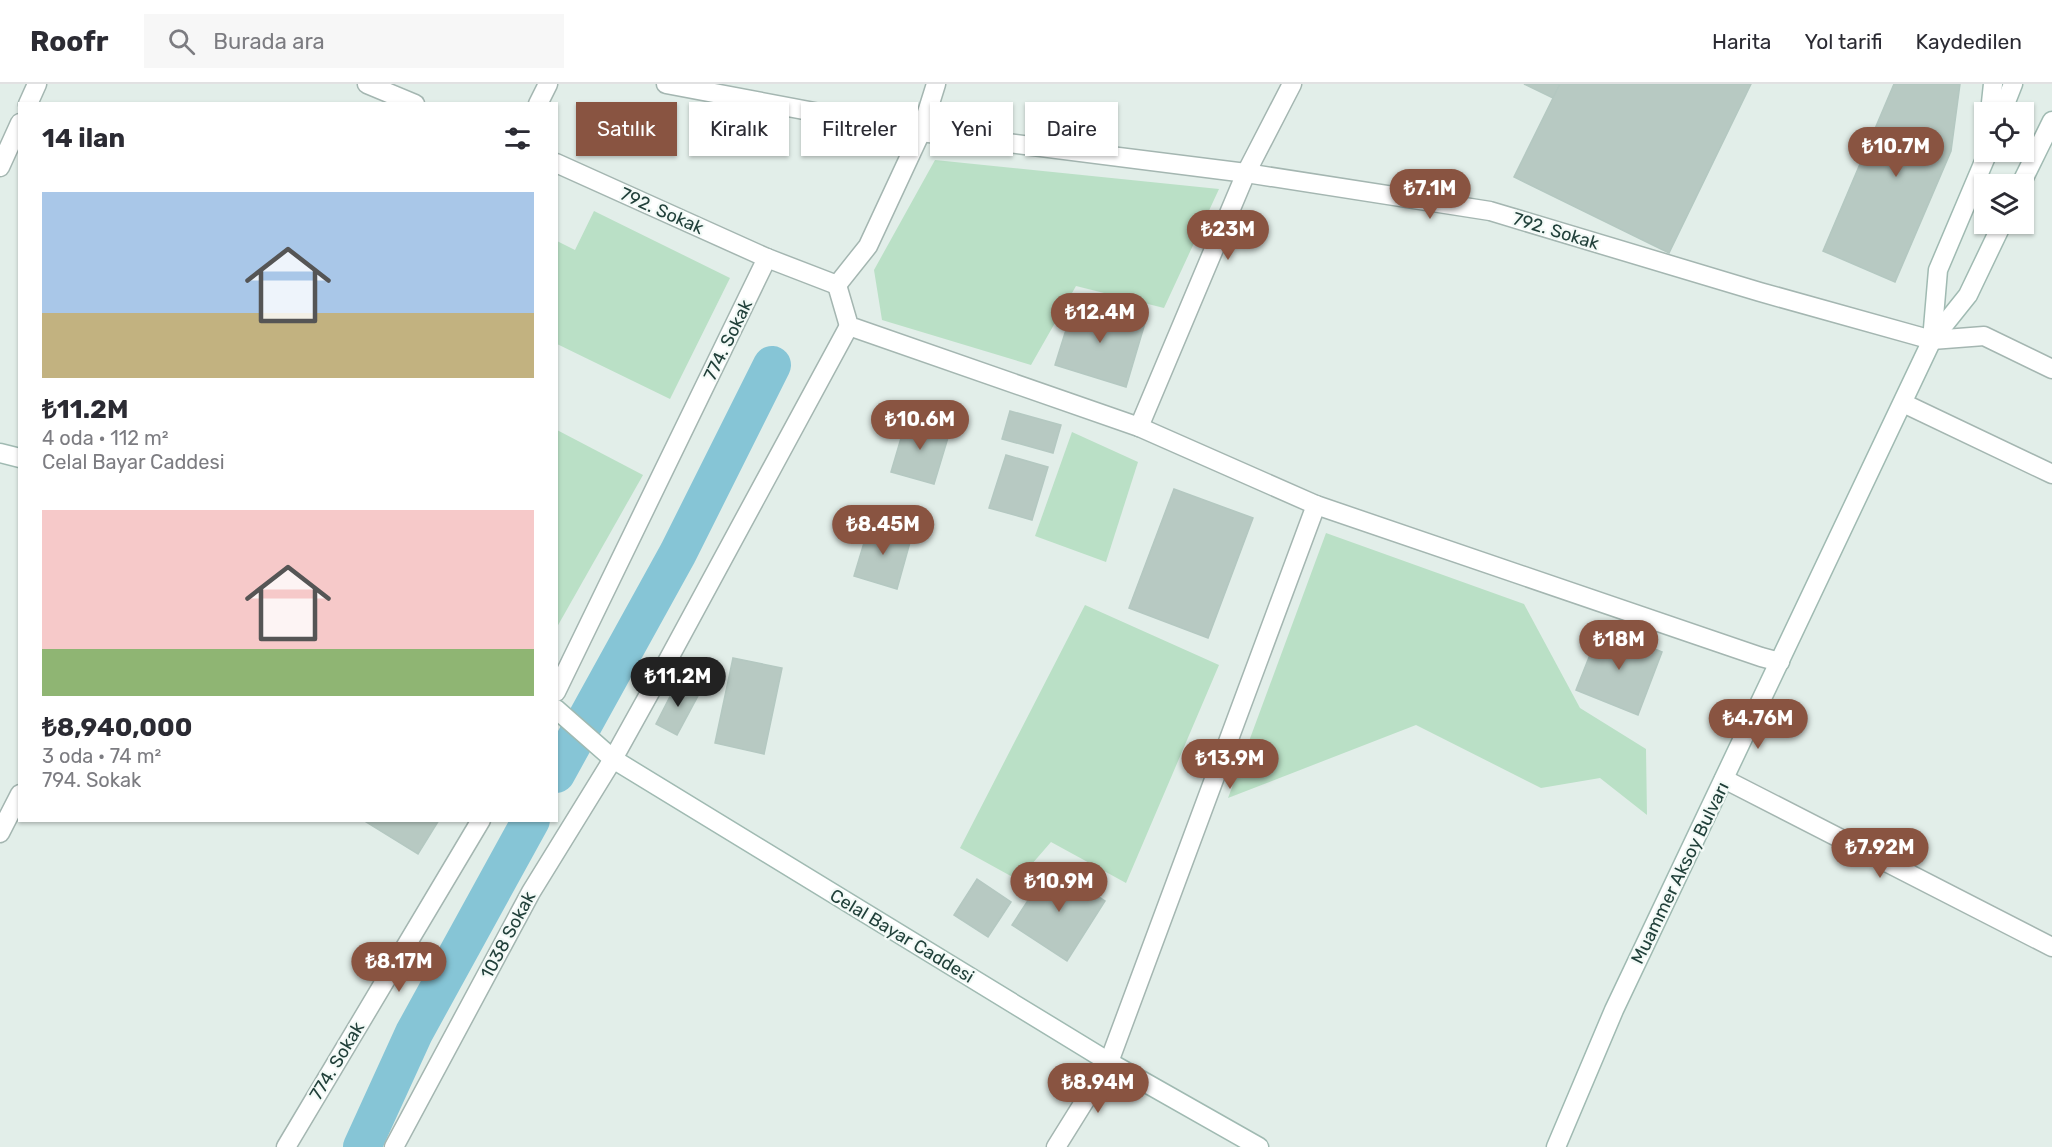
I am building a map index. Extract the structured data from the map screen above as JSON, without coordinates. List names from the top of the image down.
{
  "streets": {
    "street": [
      "792. Sokak",
      "774. Sokak",
      "Muammer Aksoy Bulvarı",
      "1038 Sokak",
      "Celal Bayar Caddesi"
    ]
  },
  "crossings": [
    ["792. Sokak", "774. Sokak"],
    ["792. Sokak", "Muammer Aksoy Bulvarı"],
    ["1038 Sokak", "Celal Bayar Caddesi"]
  ],
  "page": {
    "header": "Roofr",
    "search": "Burada ara",
    "nav": ["Harita", "Yol tarifi", "Kaydedilen"],
    "chip": [
      "Satılık",
      "Kiralık",
      "Filtreler",
      "Yeni",
      "Daire"
    ],
    "heading": "14 ilan",
    "price": [
      "₺10.7M",
      "₺7.1M",
      "₺23M",
      "₺12.4M",
      "₺10.6M",
      "₺8.45M",
      "₺18M",
      "₺11.2M",
      "₺4.76M",
      "₺13.9M",
      "₺7.92M",
      "₺10.9M",
      "₺8.17M",
      "₺8.94M"
    ],
    "list": [
      {
        "name": "₺11.2M",
        "note": "4 oda · 112 m² · Celal Bayar Caddesi"
      },
      {
        "name": "₺8,940,000",
        "note": "3 oda · 74 m² · 794. Sokak"
      }
    ]
  }
}
